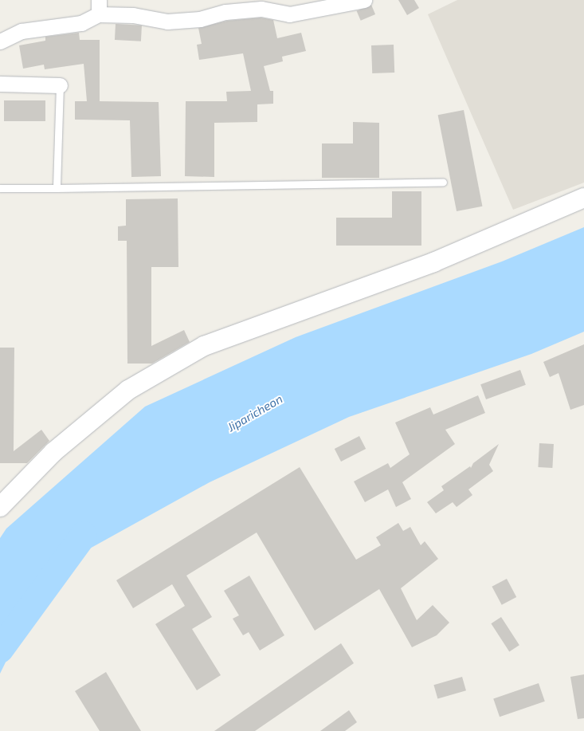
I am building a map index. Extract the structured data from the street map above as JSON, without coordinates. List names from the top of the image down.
{
  "water": ["Jiparicheon"]
}
